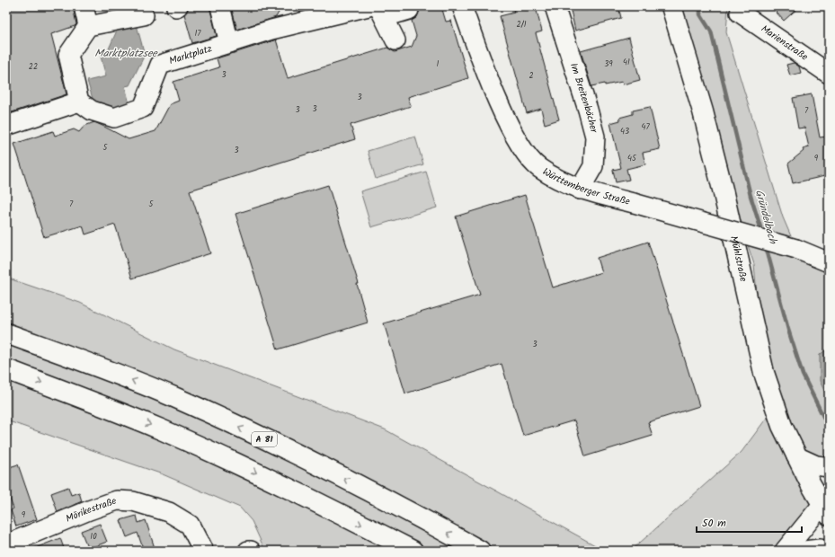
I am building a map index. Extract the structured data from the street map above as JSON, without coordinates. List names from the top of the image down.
{
  "streets": {
    "main road": ["Mühlstraße", "A 81"],
    "street": [
      "Marienstraße",
      "Marktplatz",
      "Im Breitenbächer",
      "Württemberger Straße",
      "Mörikestraße"
    ]
  },
  "crossings": [
    ["Im Breitenbächer", "Württemberger Straße"]
  ],
  "water": ["Marktplatzsee", "Gründelbach"],
  "house_numbers": [
    "2/1",
    "17",
    "41",
    "1",
    "39",
    "22",
    "3",
    "2",
    "3",
    "3",
    "3",
    "7",
    "47",
    "43",
    "5",
    "3",
    "45",
    "9",
    "7",
    "5",
    "3",
    "9",
    "10"
  ],
  "scale_bar": "50 m"
}
